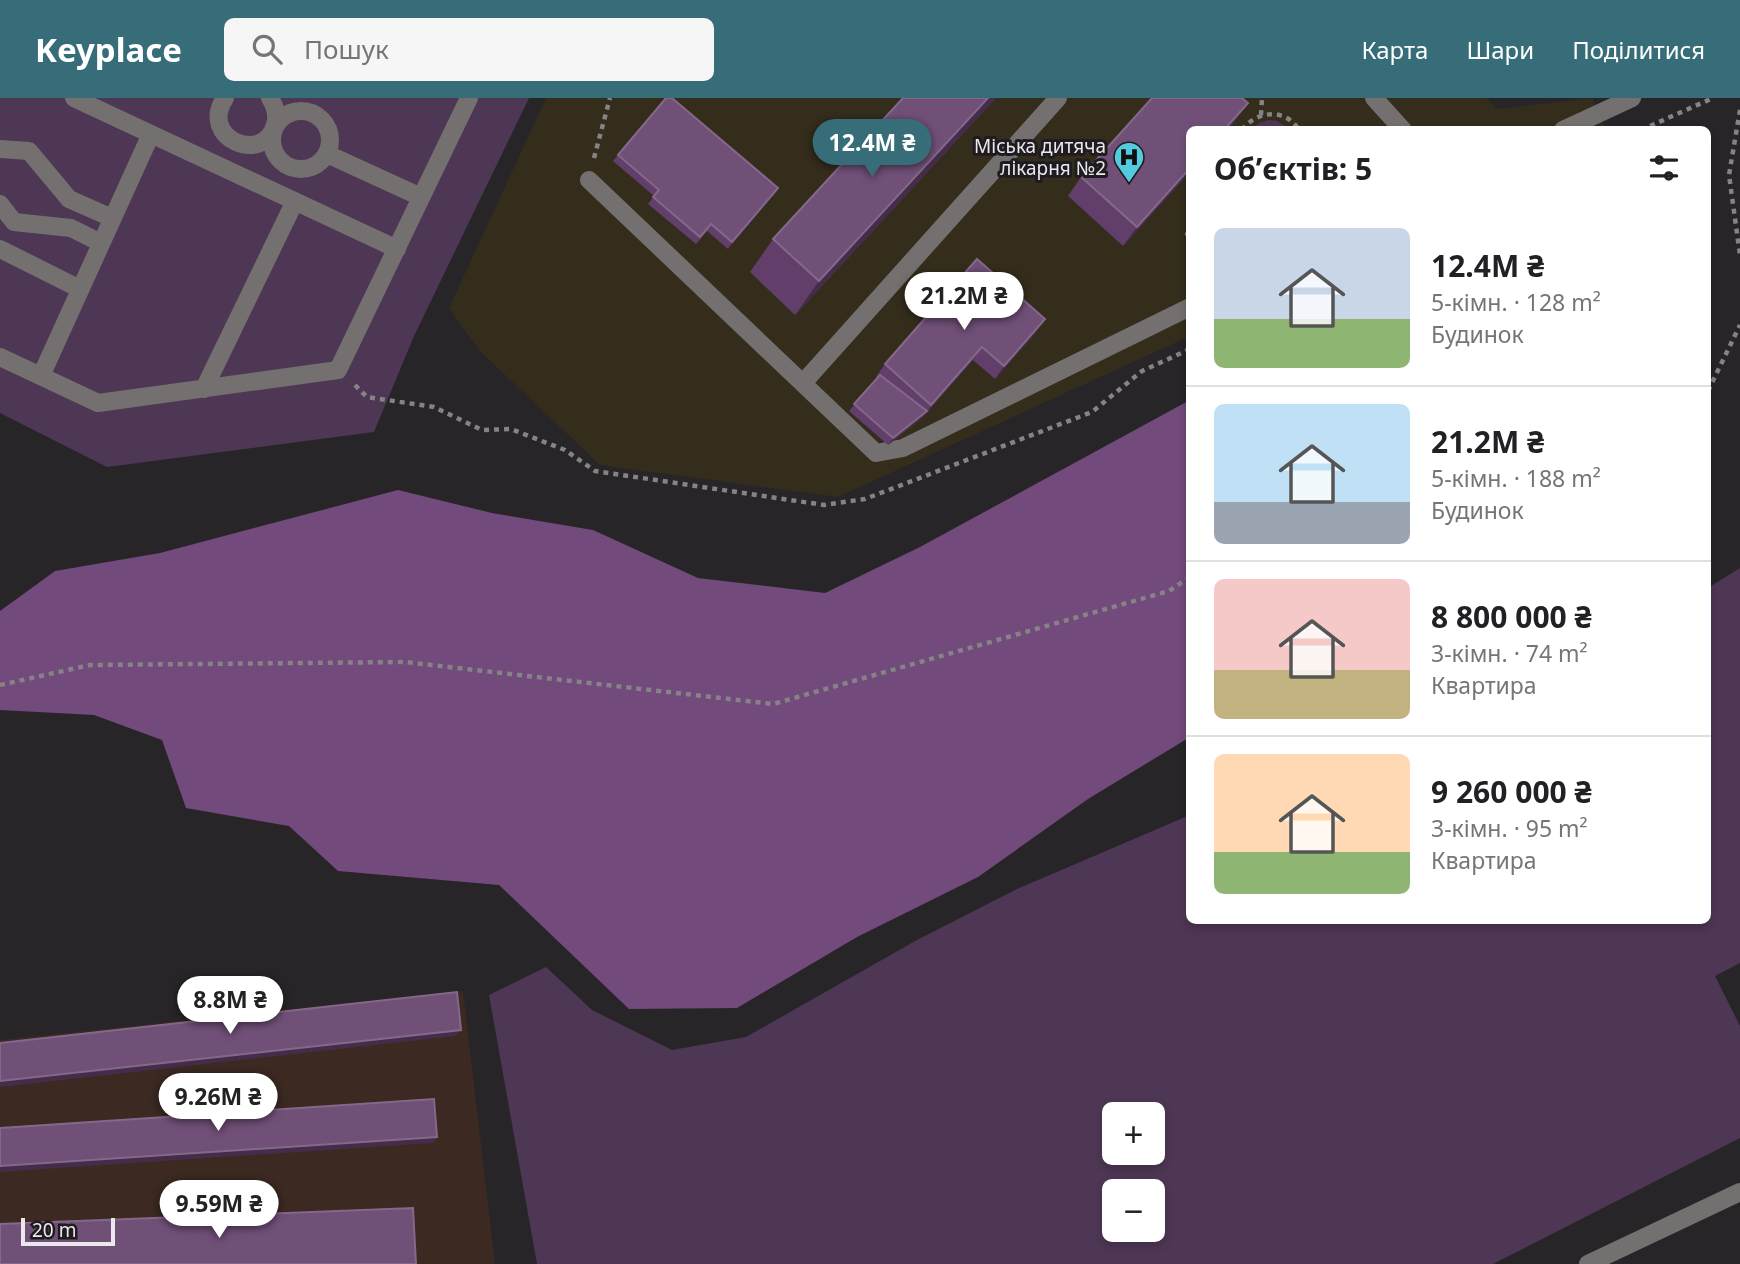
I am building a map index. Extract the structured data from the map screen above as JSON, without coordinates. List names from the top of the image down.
{
  "places": {
    "hospital": ["Міська дитяча лікарня №2"]
  },
  "scale_bar": "20 m",
  "page": {
    "header": "Keyplace",
    "search": "Пошук",
    "nav": ["Карта", "Шари", "Поділитися"],
    "price": [
      "12.4M ₴",
      "21.2M ₴",
      "8.8M ₴",
      "9.26M ₴",
      "9.59M ₴"
    ],
    "heading": "Об’єктів: 5",
    "list": [
      {
        "name": "12.4M ₴",
        "note": "5-кімн. · 128 m² · Будинок"
      },
      {
        "name": "21.2M ₴",
        "note": "5-кімн. · 188 m² · Будинок"
      },
      {
        "name": "8 800 000 ₴",
        "note": "3-кімн. · 74 m² · Квартира"
      },
      {
        "name": "9 260 000 ₴",
        "note": "3-кімн. · 95 m² · Квартира"
      }
    ],
    "map_buttons": ["+", "−"],
    "scale": "20 m"
  }
}
